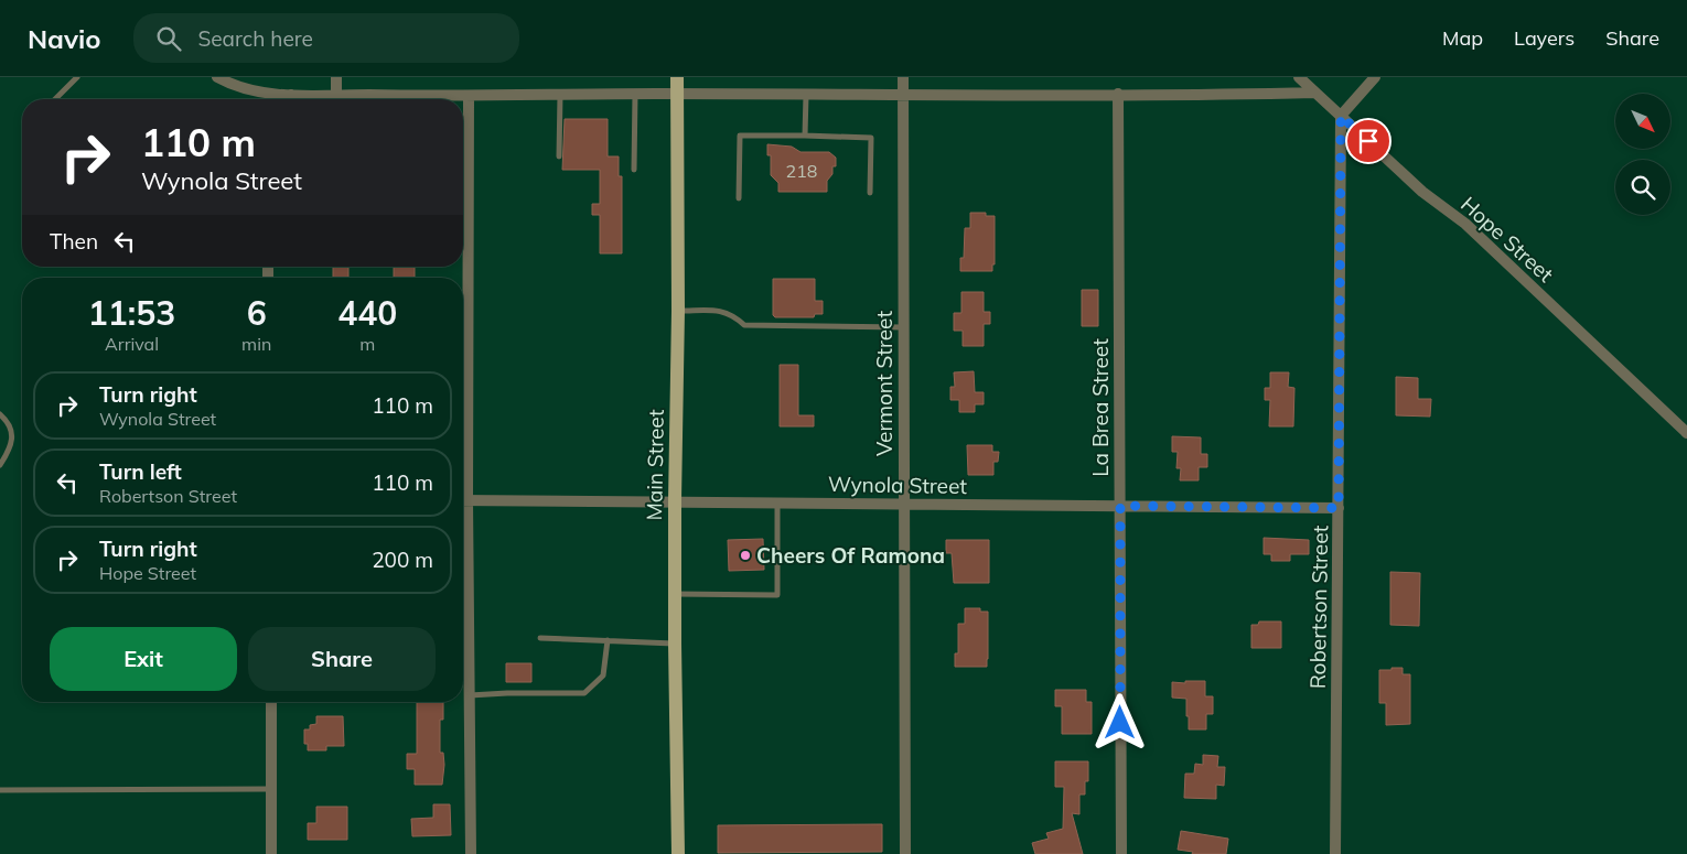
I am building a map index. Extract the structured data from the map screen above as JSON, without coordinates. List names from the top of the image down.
{
  "streets": {
    "main road": ["Main Street"],
    "street": [
      "Hope Street",
      "Vermont Street",
      "La Brea Street",
      "Wynola Street",
      "Robertson Street"
    ]
  },
  "crossings": [
    ["Hope Street", "Robertson Street"],
    ["Vermont Street", "Wynola Street"],
    ["La Brea Street", "Wynola Street"],
    ["Main Street", "Wynola Street"],
    ["Wynola Street", "Robertson Street"]
  ],
  "places": ["Cheers Of Ramona"],
  "house_numbers": ["218"],
  "north": "bottom right",
  "page": {
    "header": "Navio",
    "search": "Search here",
    "nav": ["Map", "Layers", "Share"],
    "turn": ["110 m", "Wynola Street"],
    "then": "Then",
    "eta": [
      "11:53",
      "Arrival",
      "6",
      "min",
      "440",
      "m"
    ],
    "list": [
      {
        "name": "Turn right",
        "note": "Wynola Street",
        "value": "110 m"
      },
      {
        "name": "Turn left",
        "note": "Robertson Street",
        "value": "110 m"
      },
      {
        "name": "Turn right",
        "note": "Hope Street",
        "value": "200 m"
      }
    ],
    "buttons": ["Exit", "Share"]
  }
}
